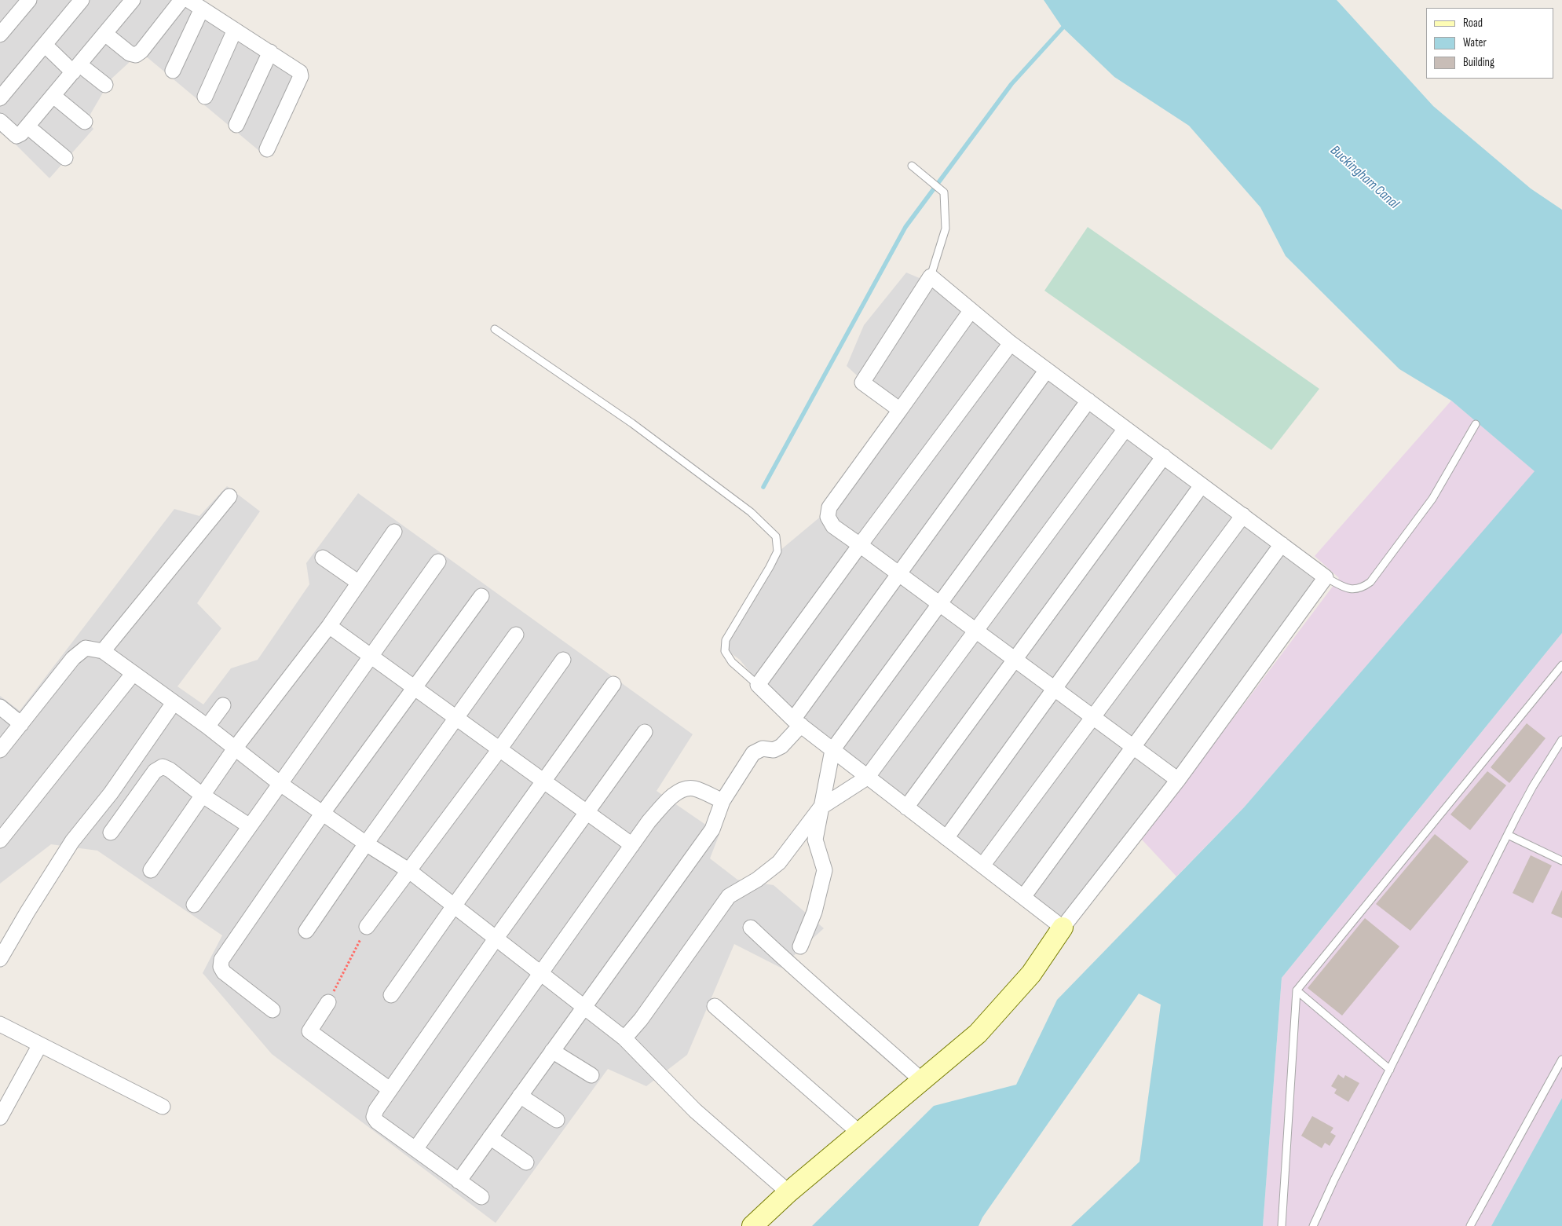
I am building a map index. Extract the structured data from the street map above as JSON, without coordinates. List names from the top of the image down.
{
  "water": ["Buckingham Canal"],
  "legend": ["Road", "Water", "Building"]
}
